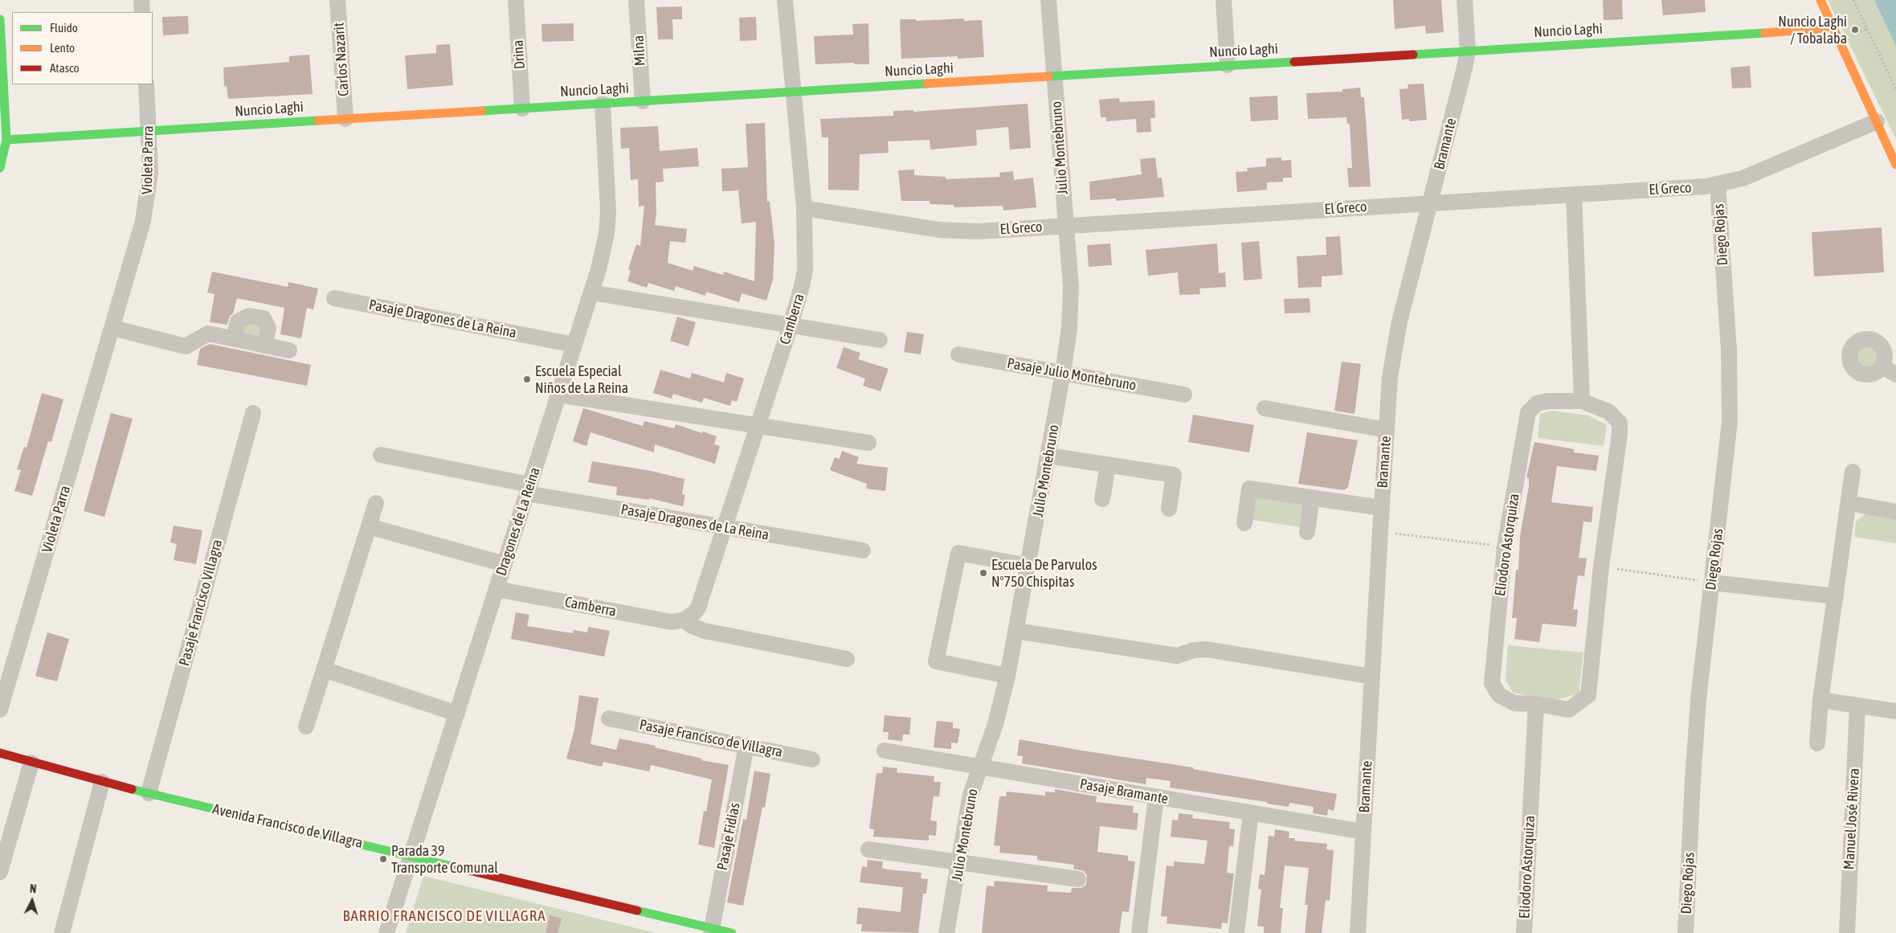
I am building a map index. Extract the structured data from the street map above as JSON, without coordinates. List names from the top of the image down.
{
  "streets": {
    "street": [
      "Nuncio Laghi",
      "Milna",
      "Drina",
      "Carlos Nazarit",
      "Bramante",
      "Julio Montebruno",
      "Violeta Parra",
      "El Greco",
      "Diego Rojas",
      "Pasaje Dragones de La Reina",
      "Camberra",
      "Pasaje Julio Montebruno",
      "Dragones de La Reina",
      "Eliodoro Astorquiza",
      "Pasaje Francisco Villagra",
      "Pasaje Francisco de Villagra",
      "Pasaje Bramante",
      "Manuel José Rivera",
      "Avenida Francisco de Villagra",
      "Pasaje Fidias"
    ]
  },
  "crossings": [
    ["Nuncio Laghi", "Milna"],
    ["Nuncio Laghi", "Drina"],
    ["Nuncio Laghi", "Carlos Nazarit"],
    ["Nuncio Laghi", "Bramante"],
    ["Nuncio Laghi", "Julio Montebruno"],
    ["Nuncio Laghi", "Violeta Parra"],
    ["Nuncio Laghi", "Camberra"],
    ["Nuncio Laghi", "Dragones de La Reina"],
    ["Bramante", "El Greco"],
    ["Bramante", "Pasaje Bramante"],
    ["Julio Montebruno", "El Greco"],
    ["Julio Montebruno", "Pasaje Julio Montebruno"],
    ["Julio Montebruno", "Pasaje Bramante"],
    ["El Greco", "Diego Rojas"],
    ["El Greco", "Camberra"],
    ["Pasaje Dragones de La Reina", "Camberra"],
    ["Pasaje Dragones de La Reina", "Dragones de La Reina"],
    ["Camberra", "Dragones de La Reina"],
    ["Dragones de La Reina", "Avenida Francisco de Villagra"],
    ["Pasaje Francisco Villagra", "Avenida Francisco de Villagra"],
    ["Pasaje Francisco de Villagra", "Pasaje Fidias"],
    ["Avenida Francisco de Villagra", "Pasaje Fidias"]
  ],
  "districts": ["BARRIO FRANCISCO DE VILLAGRA"],
  "places": [
    "Nuncio Laghi / Tobalaba",
    "Escuela Especial Niños de La Reina",
    "Escuela De Parvulos N°750 Chispitas",
    "Parada 39 Transporte Comunal"
  ],
  "legend": ["Fluido", "Lento", "Atasco"],
  "north": "top"
}
